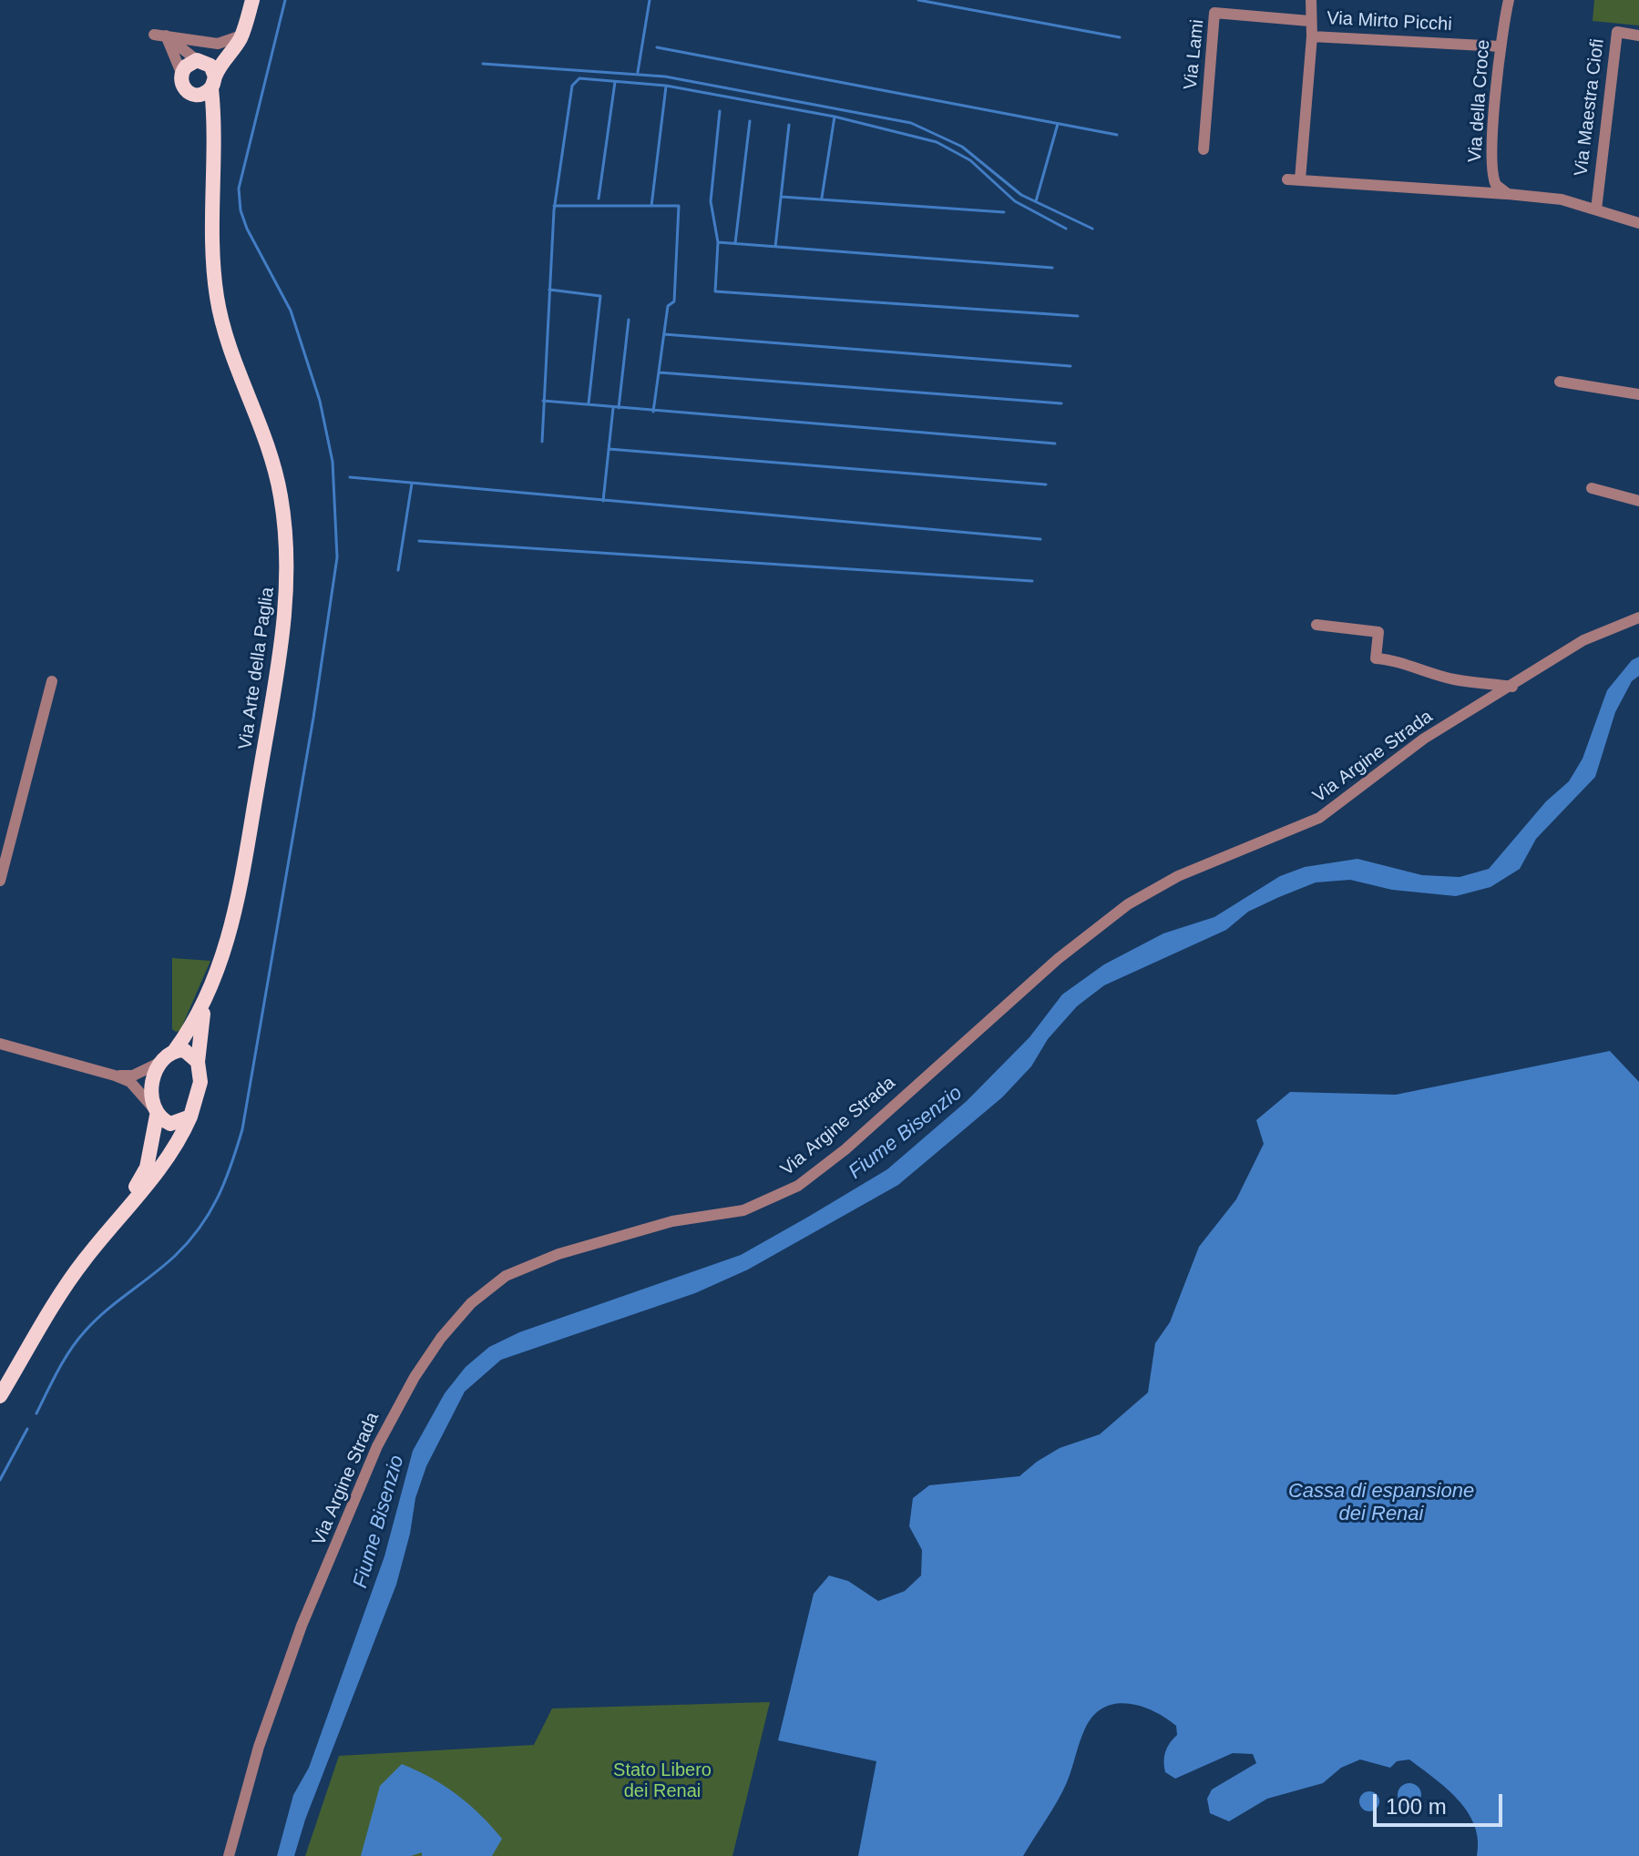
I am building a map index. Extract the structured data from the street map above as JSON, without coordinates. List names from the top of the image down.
{
  "streets": {
    "main road": ["Via Arte della Paglia"],
    "street": [
      "Via Mirto Picchi",
      "Via Lami",
      "Via della Croce",
      "Via Maestra Ciofi",
      "Via Argine Strada"
    ]
  },
  "crossings": [
    ["Via Mirto Picchi", "Via Lami"],
    ["Via Mirto Picchi", "Via della Croce"]
  ],
  "water": ["Fiume Bisenzio", "Cassa di espansione dei Renai"],
  "parks": ["Stato Libero dei Renai"],
  "scale_bar": "100 m"
}
